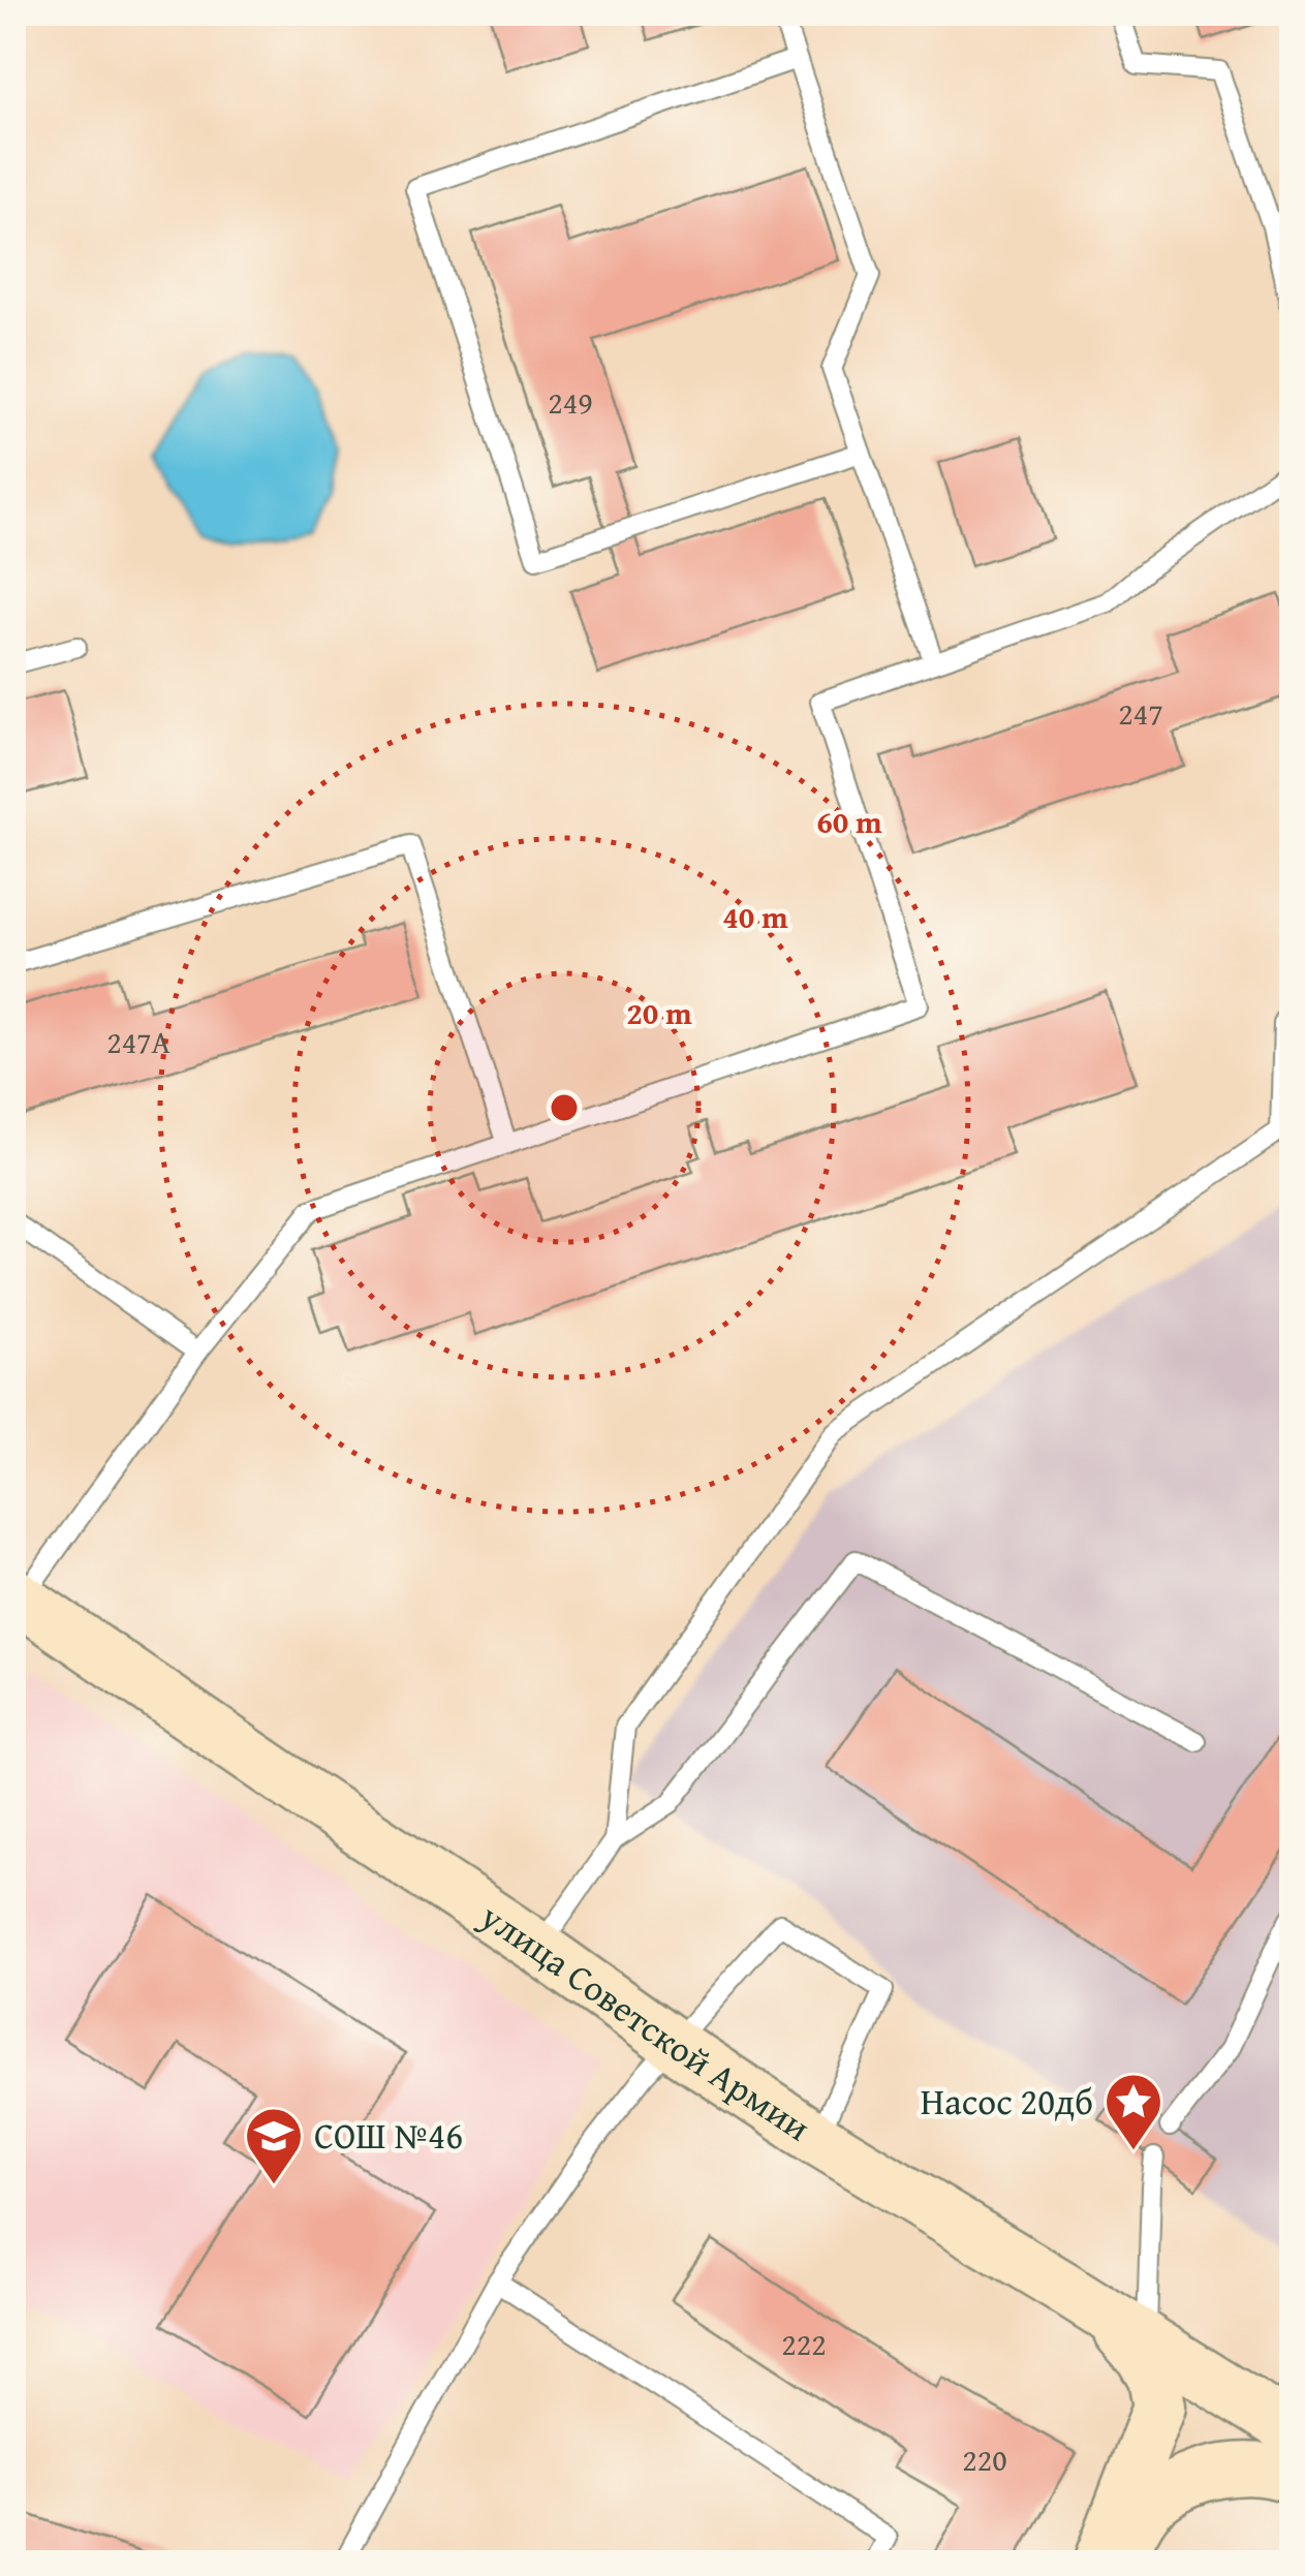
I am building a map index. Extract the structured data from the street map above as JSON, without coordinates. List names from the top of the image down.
{
  "streets": {
    "street": ["улица Советской Армии"]
  },
  "places": {
    "place": ["Насос 20дб"],
    "school or university": ["СОШ №46"]
  },
  "house_numbers": [
    "249",
    "247",
    "247А",
    "222",
    "220"
  ],
  "rings": ["60 m", "40 m", "20 m"]
}
